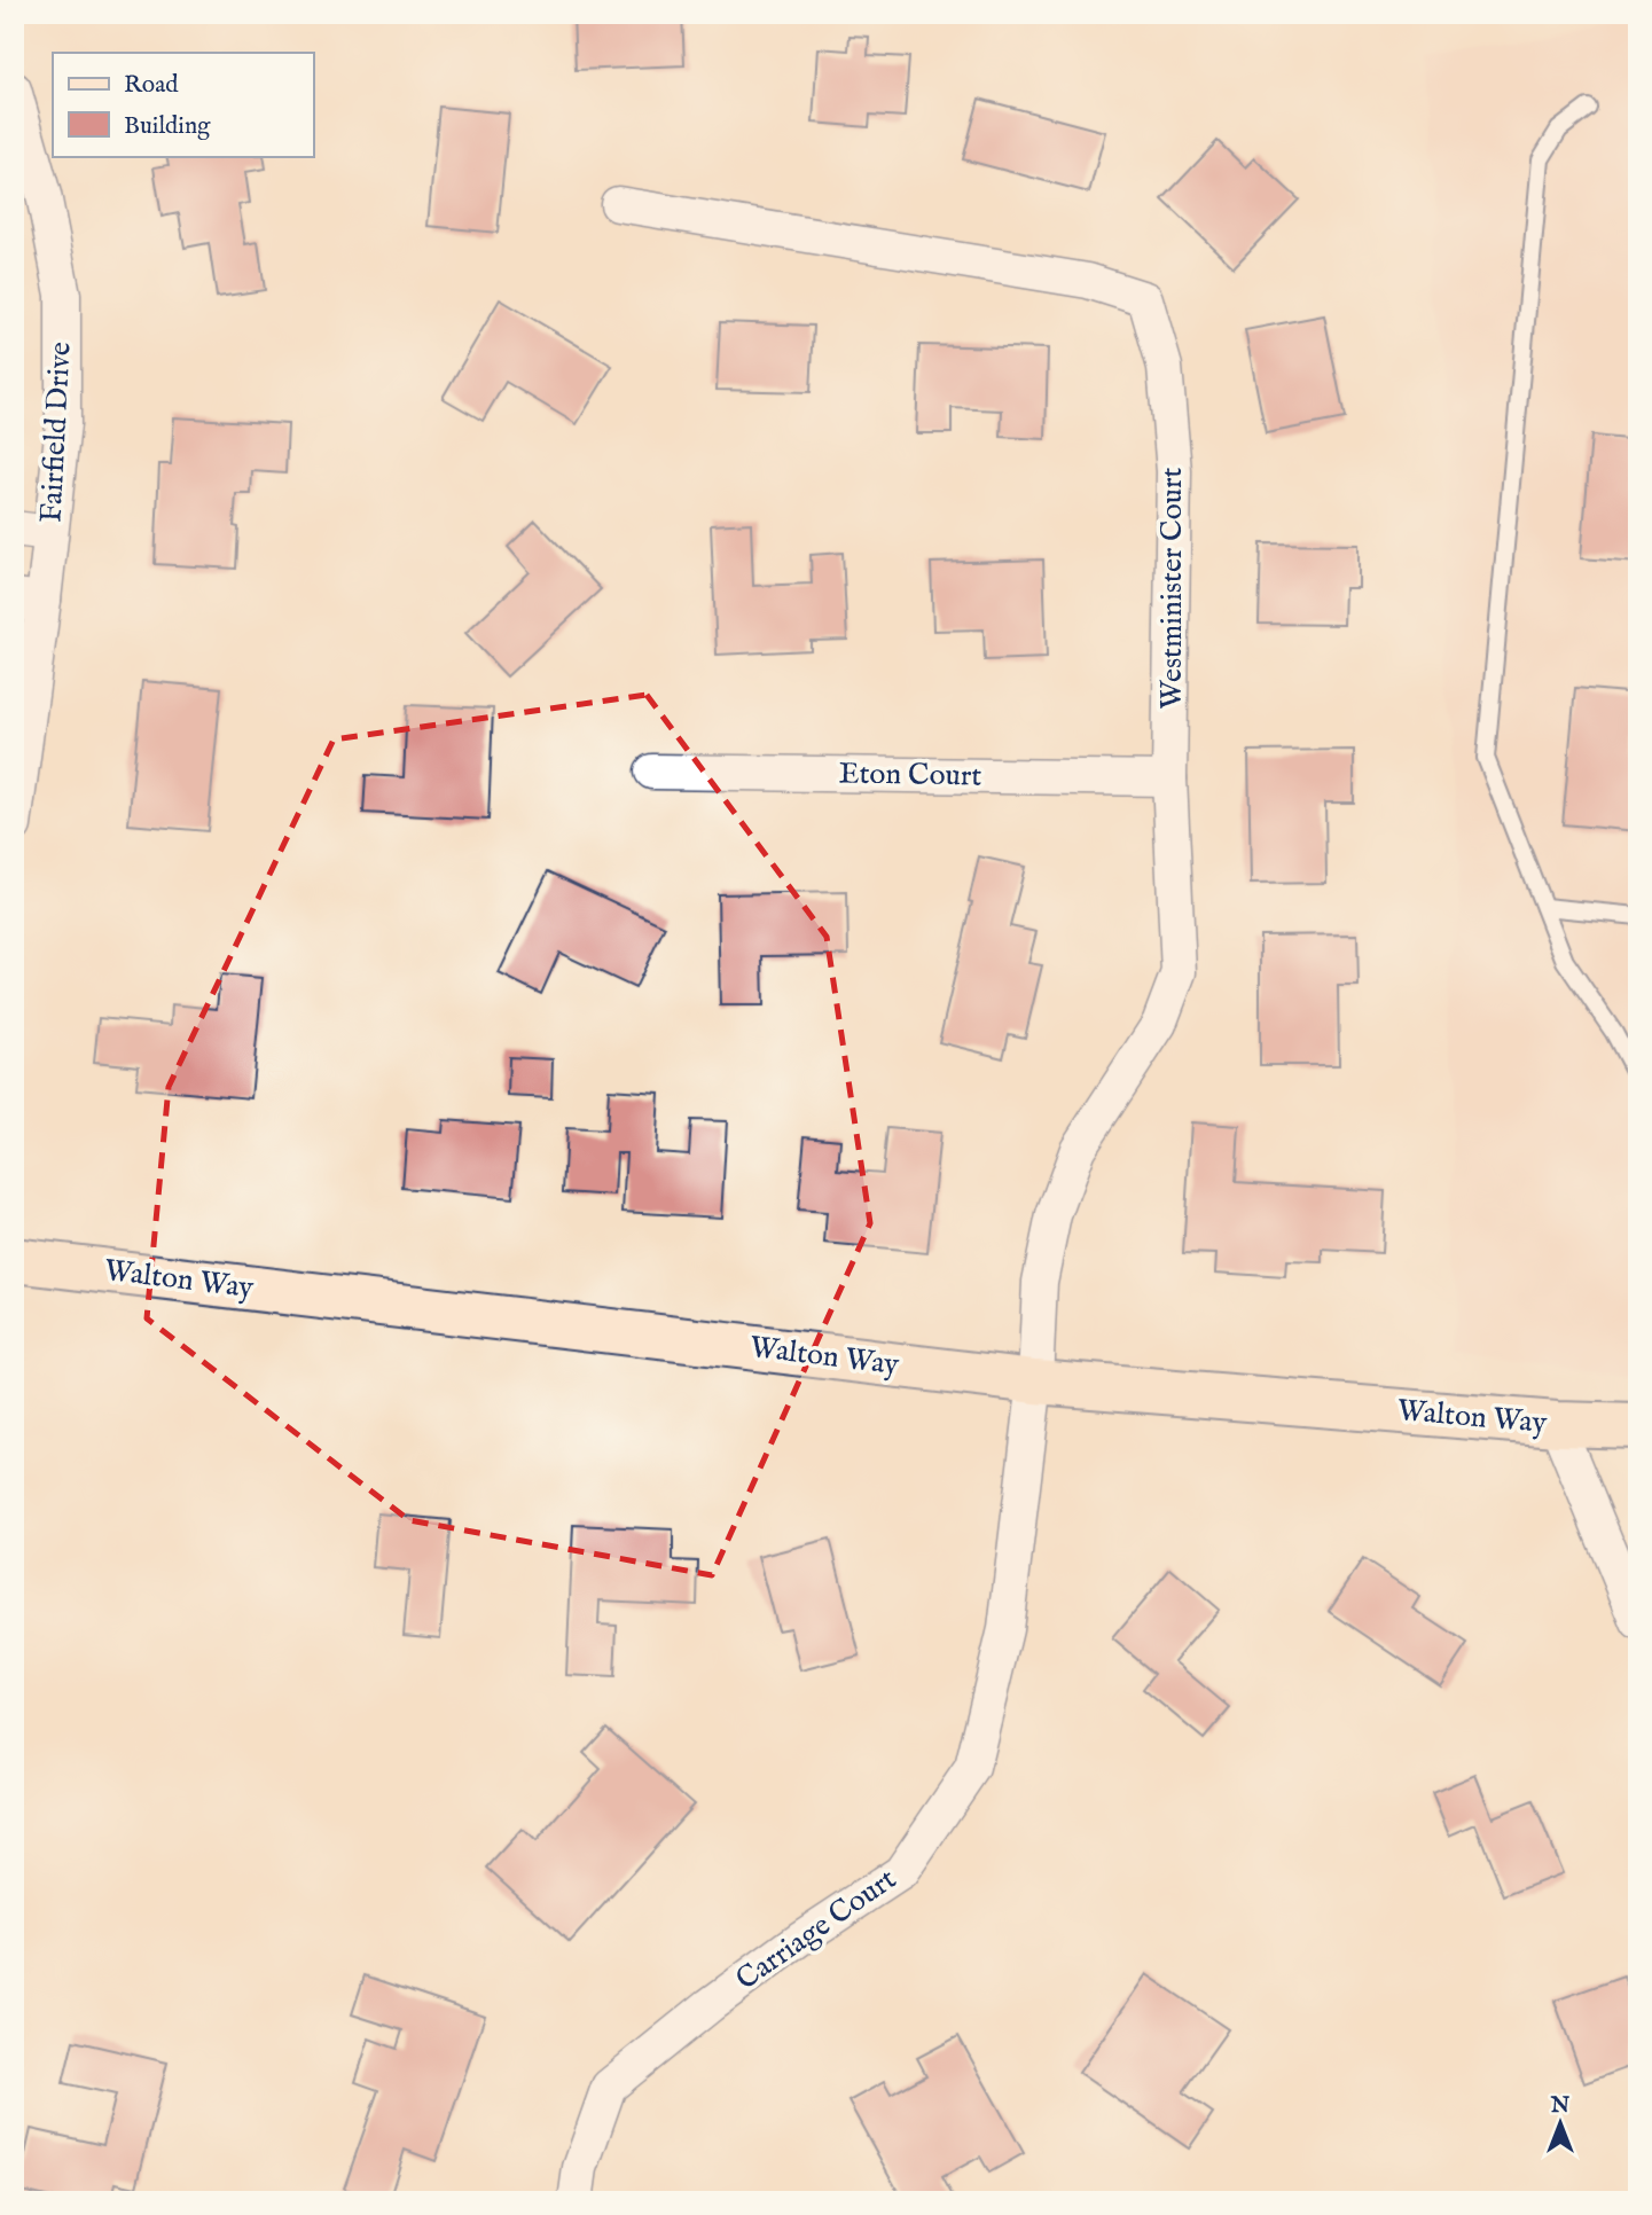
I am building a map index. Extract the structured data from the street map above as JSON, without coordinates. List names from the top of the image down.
{
  "streets": {
    "main road": ["Walton Way"],
    "street": [
      "Fairfield Drive",
      "Westminister Court",
      "Eton Court",
      "Carriage Court"
    ]
  },
  "crossings": [
    ["Westminister Court", "Eton Court"],
    ["Westminister Court", "Walton Way"],
    ["Westminister Court", "Carriage Court"],
    ["Walton Way", "Carriage Court"]
  ],
  "legend": ["Road", "Building"],
  "north": "top"
}
